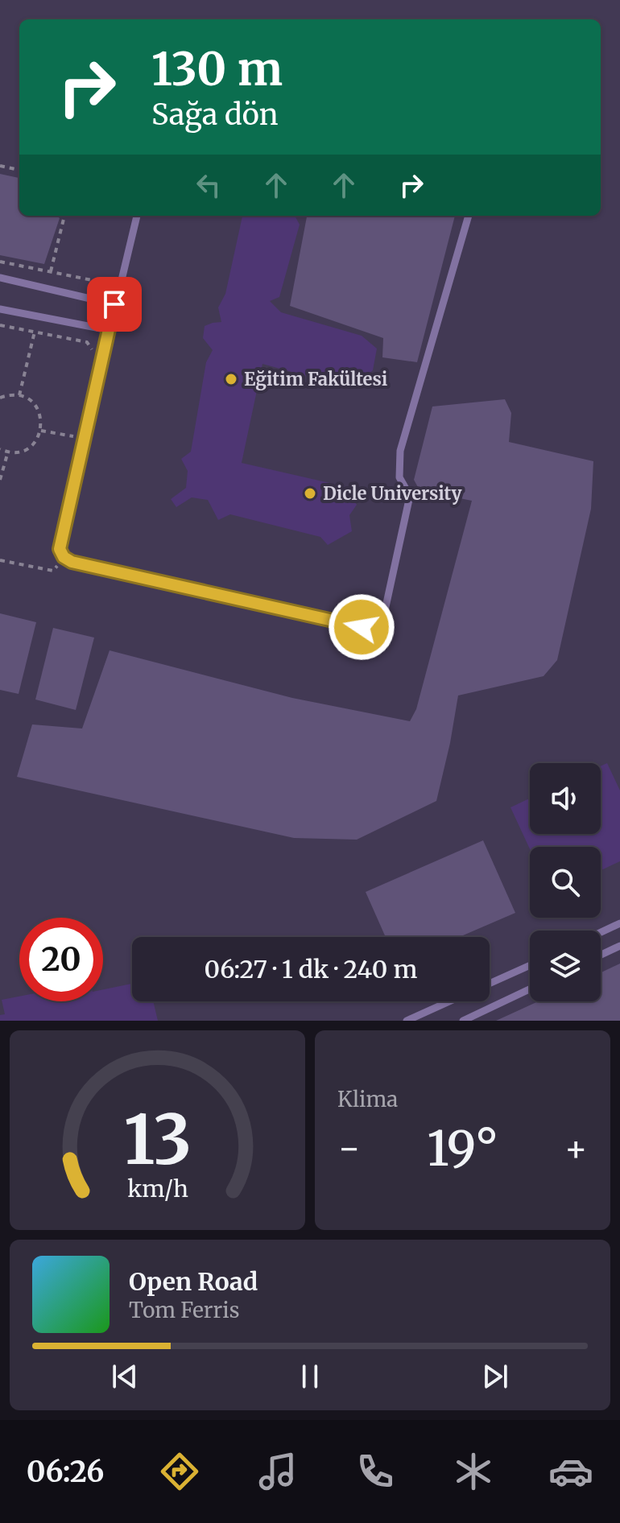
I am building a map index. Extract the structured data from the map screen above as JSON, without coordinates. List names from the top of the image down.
{
  "places": ["Eğitim Fakültesi", "Dicle University"],
  "page": {
    "turn": ["130 m", "Sağa dön"],
    "limit": "20",
    "trip": "06:27 · 1 dk · 240 m",
    "tile": "Klima",
    "heat": ["−", "19°", "+"],
    "song": ["Open Road", "Tom Ferris"],
    "tabs": "06:26",
    "gauge": ["13", "km/h"]
  }
}
